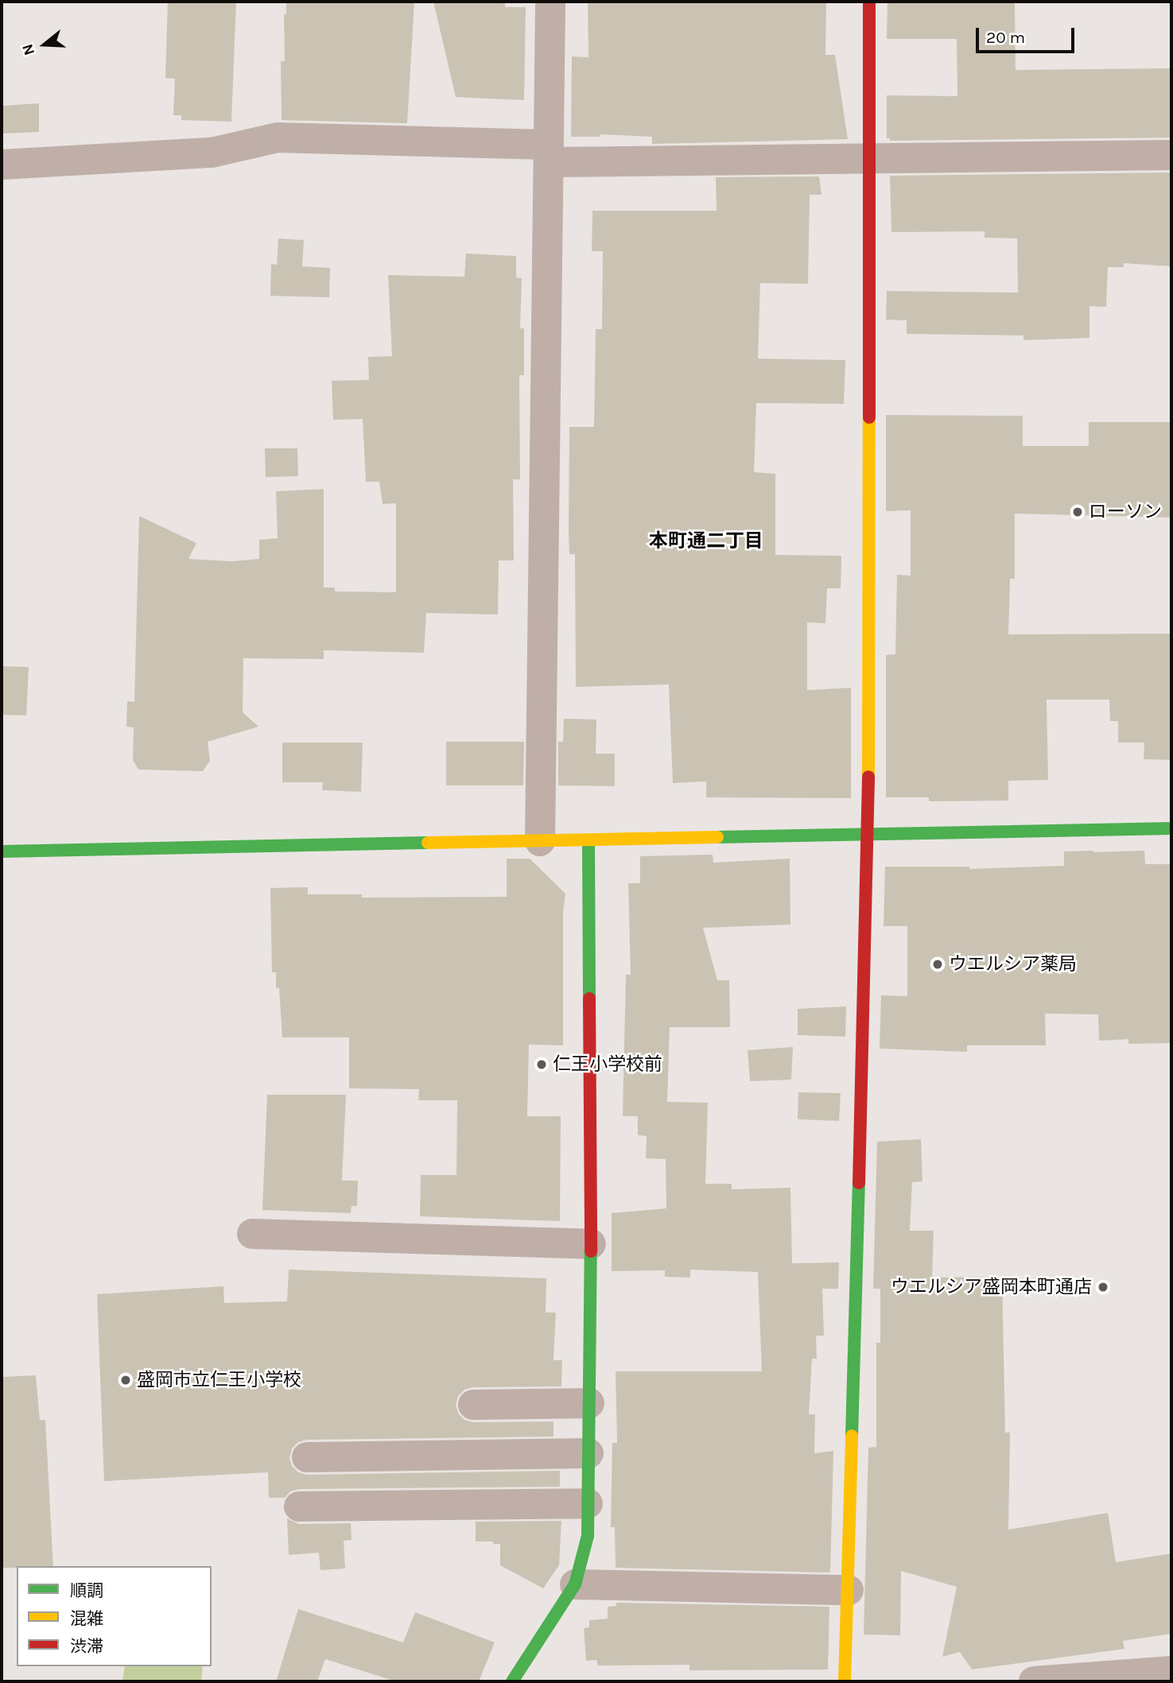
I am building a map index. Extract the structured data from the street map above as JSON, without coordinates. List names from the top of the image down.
{
  "districts": ["本町通二丁目"],
  "places": [
    "ローソン",
    "ウエルシア薬局",
    "仁王小学校前",
    "ウエルシア盛岡本町通店",
    "盛岡市立仁王小学校"
  ],
  "legend": ["順調", "混雑", "渋滞"],
  "scale_bar": "20 m",
  "north": "left"
}
